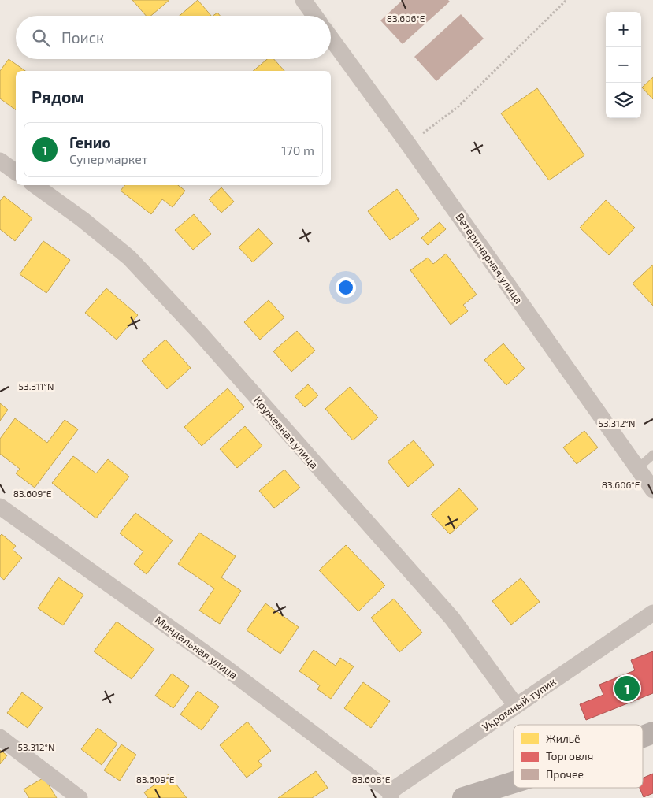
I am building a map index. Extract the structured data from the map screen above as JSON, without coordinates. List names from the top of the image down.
{
  "streets": {
    "street": [
      "Ветеринарная улица",
      "Кружевная улица",
      "Миндальная улица",
      "Укромный тупик"
    ]
  },
  "crossings": [
    ["Кружевная улица", "Укромный тупик"],
    ["Миндальная улица", "Укромный тупик"]
  ],
  "legend": ["Жильё", "Торговля", "Прочее"],
  "page": {
    "map_buttons": ["+", "−"],
    "search": "Поиск",
    "heading": "Рядом",
    "list": [
      {
        "mark": "1",
        "name": "Генио",
        "note": "Супермаркет",
        "value": "170 m"
      }
    ],
    "pins": "1"
  },
  "coordinates": [
    "83.606°E",
    "53.311°N",
    "53.312°N",
    "83.609°E",
    "83.608°E"
  ]
}
